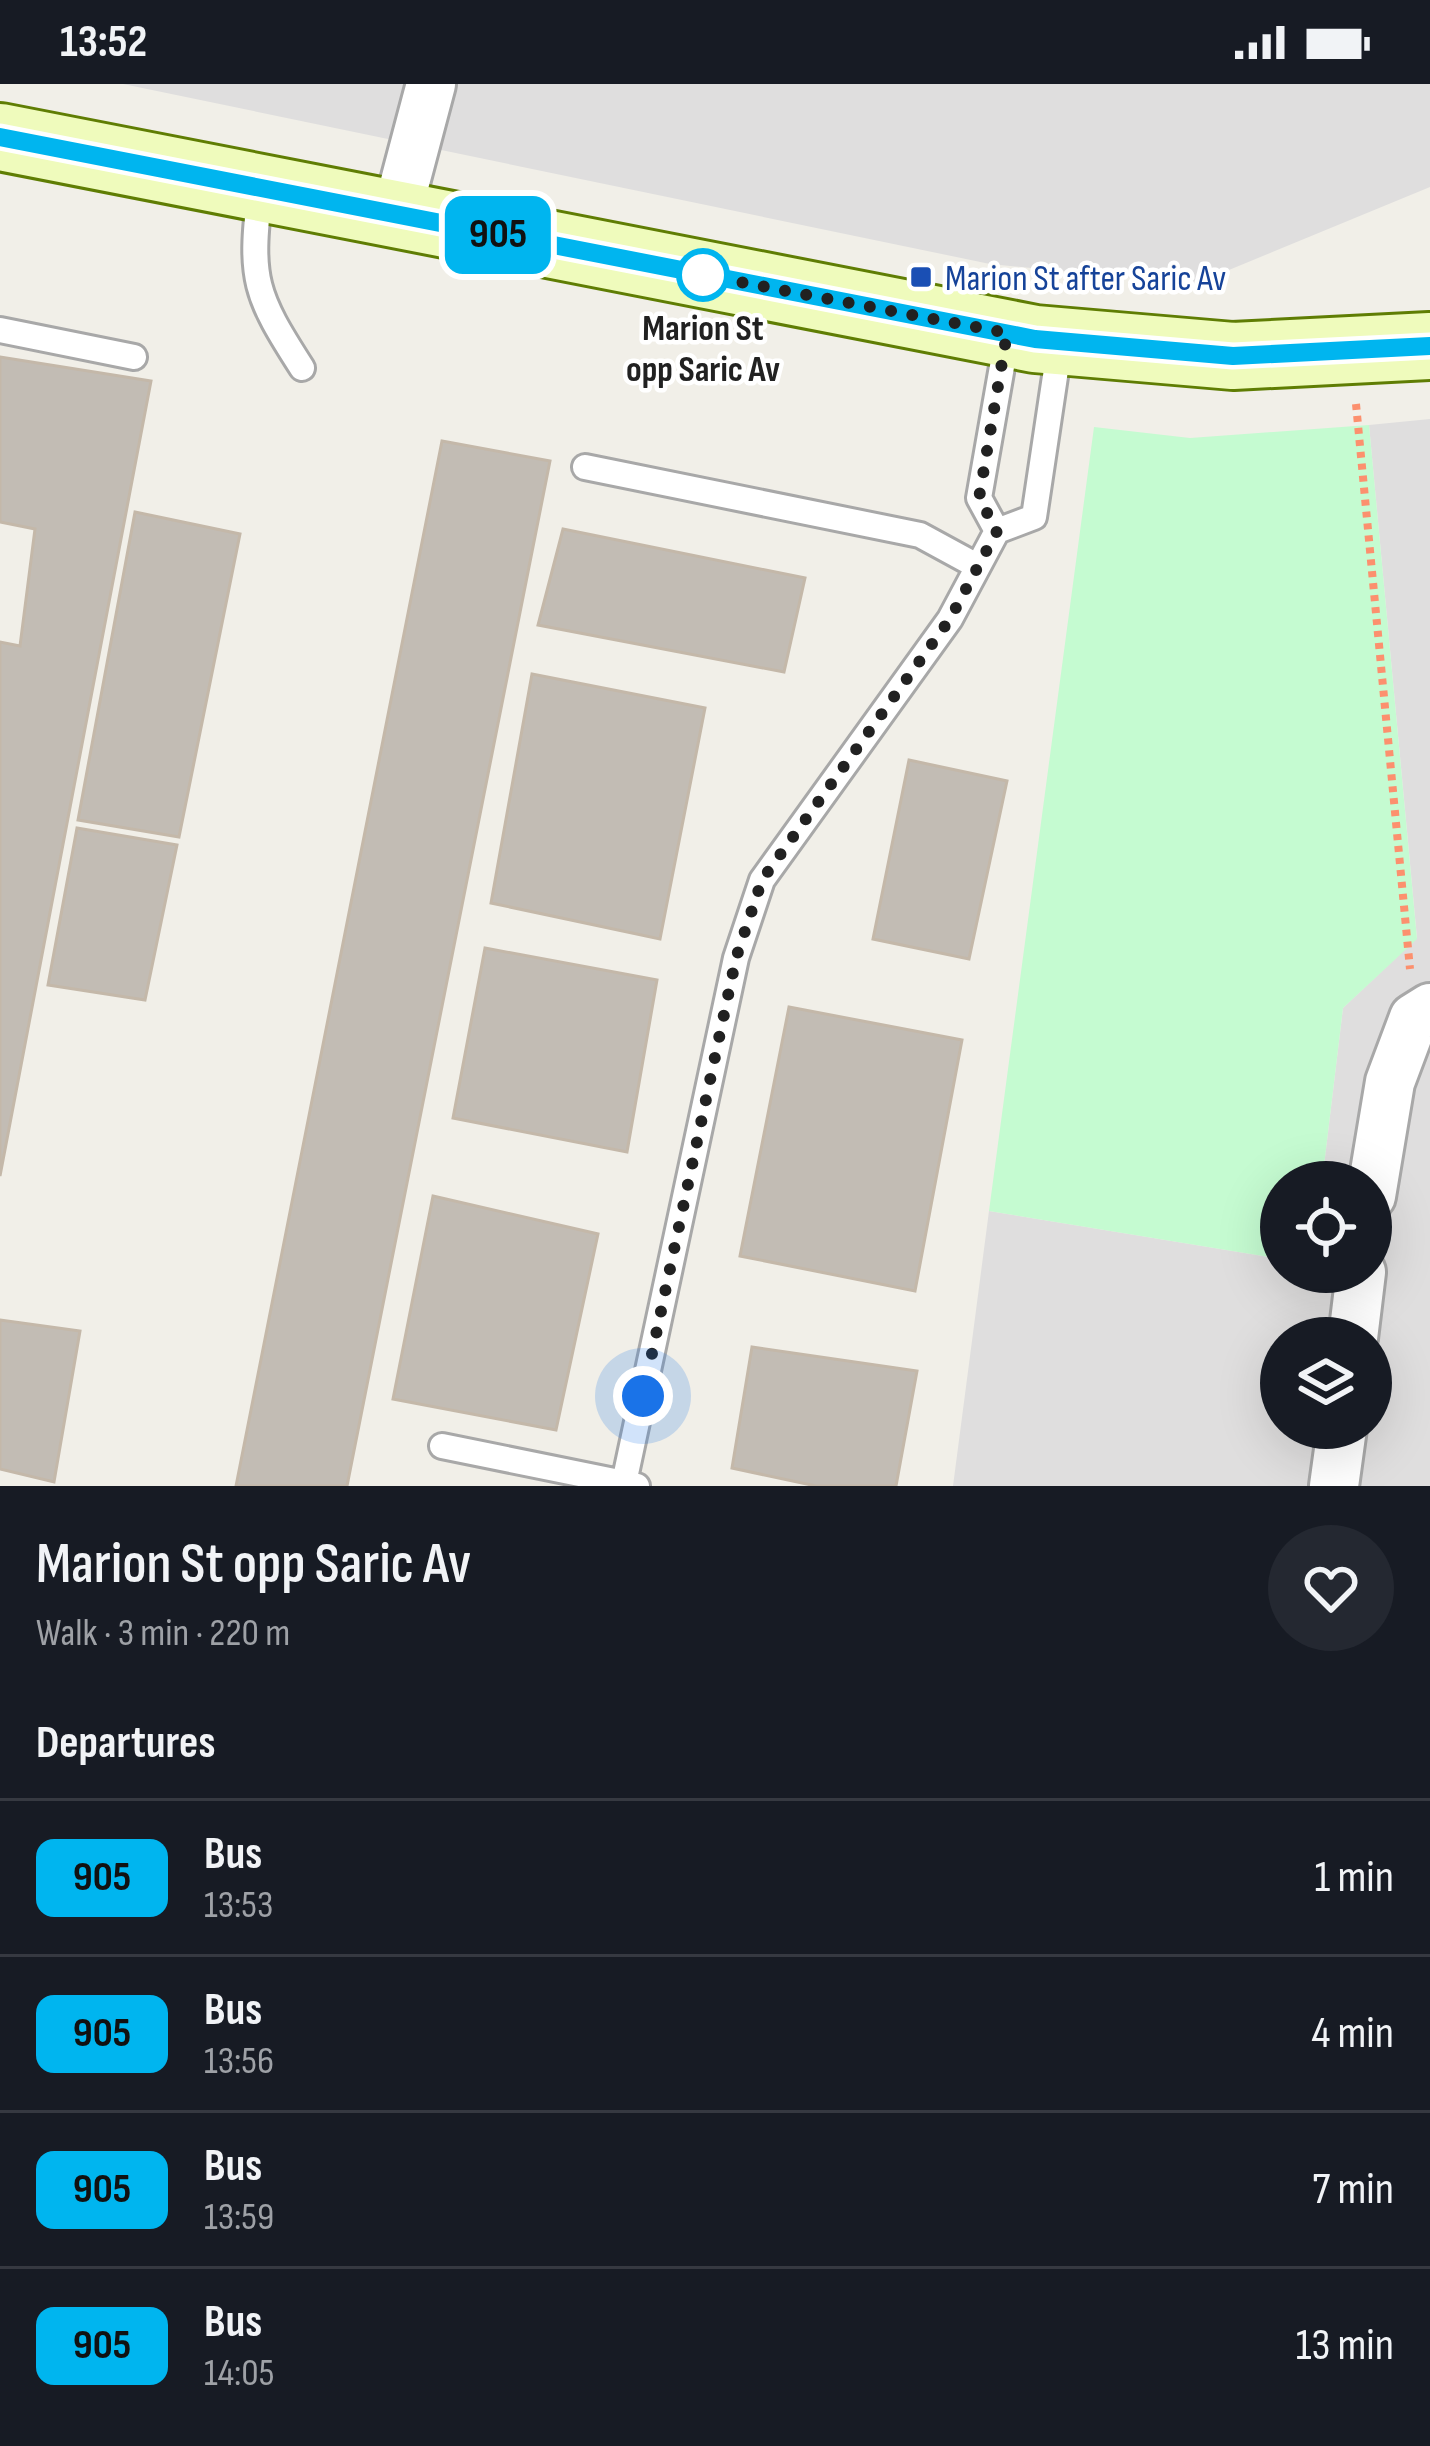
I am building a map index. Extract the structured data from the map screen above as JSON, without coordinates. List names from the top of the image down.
{
  "places": {
    "other": ["Marion St opp Saric Av"],
    "transit": ["Marion St after Saric Av"]
  },
  "lines": ["bus line 905"],
  "page": {
    "status": "13:52",
    "on_map": "905",
    "heading": [
      ["Marion St opp Saric Av", "Walk · 3 min · 220 m"],
      "Departures"
    ],
    "list": [
      {
        "mark": "905",
        "name": "Bus",
        "note": "13:53",
        "value": "1 min"
      },
      {
        "mark": "905",
        "name": "Bus",
        "note": "13:56",
        "value": "4 min"
      },
      {
        "mark": "905",
        "name": "Bus",
        "note": "13:59",
        "value": "7 min"
      },
      {
        "mark": "905",
        "name": "Bus",
        "note": "14:05",
        "value": "13 min"
      }
    ]
  }
}
